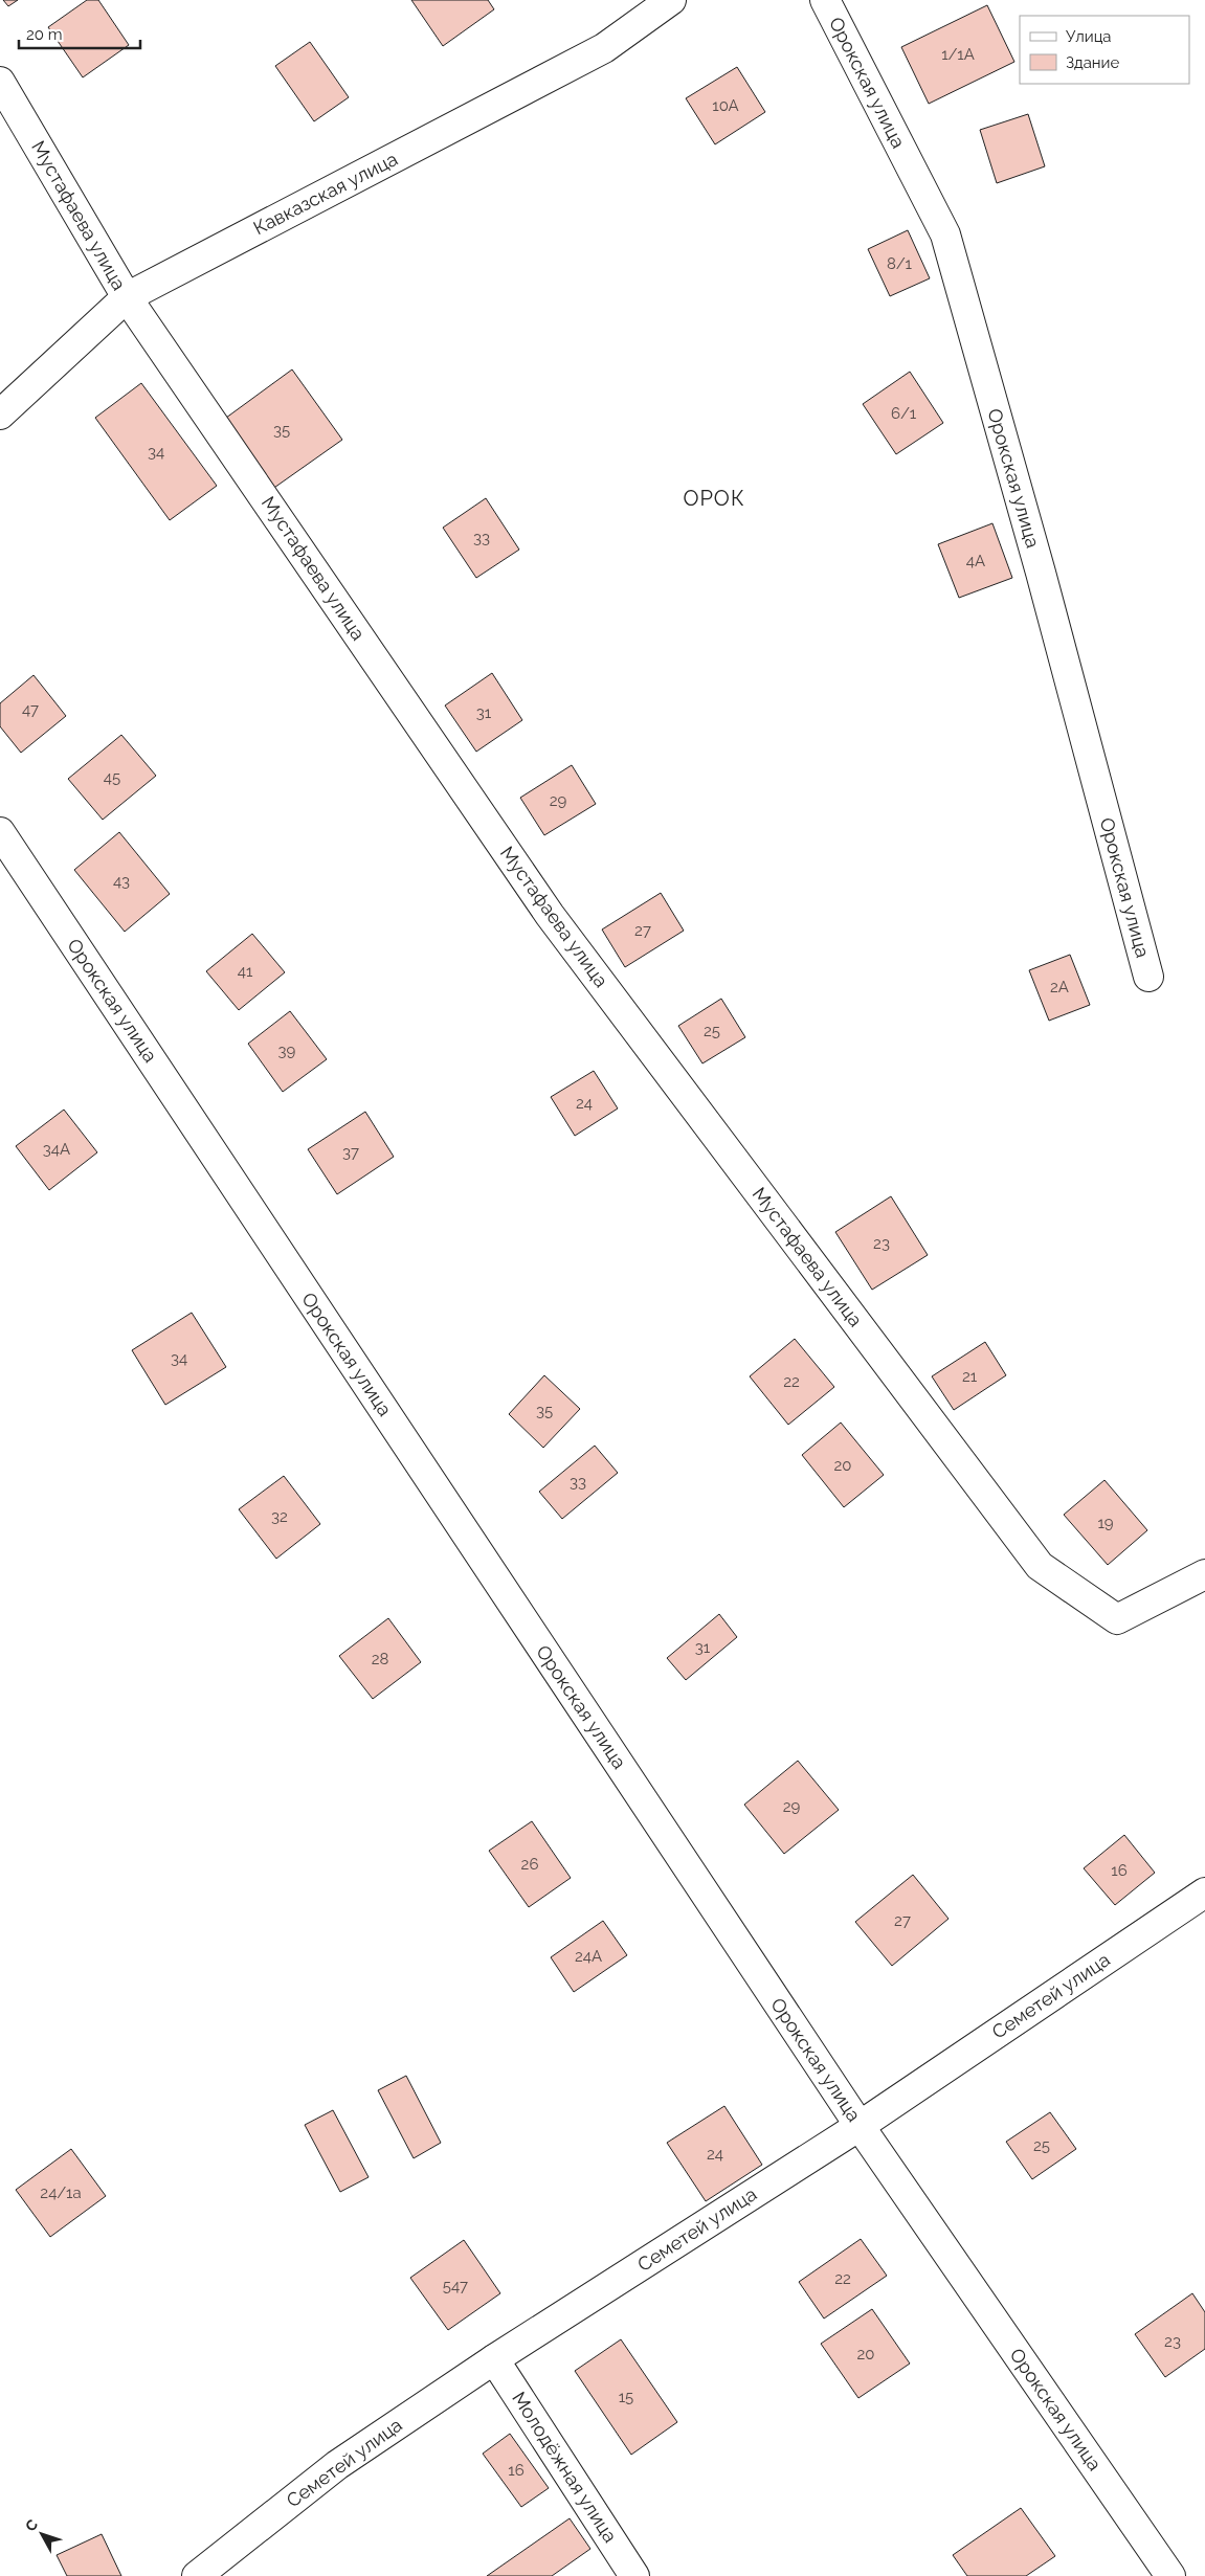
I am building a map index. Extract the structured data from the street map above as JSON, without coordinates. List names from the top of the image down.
{
  "streets": {
    "street": [
      "Орокская улица",
      "Кавказская улица",
      "Мустафаева улица",
      "Семетей улица",
      "Молодёжная улица"
    ]
  },
  "crossings": [
    ["Орокская улица", "Семетей улица"],
    ["Кавказская улица", "Мустафаева улица"],
    ["Семетей улица", "Молодёжная улица"]
  ],
  "districts": ["ОРОК"],
  "house_numbers": [
    "1/1А",
    "10А",
    "8/1",
    "6/1",
    "35",
    "34",
    "33",
    "4А",
    "47",
    "31",
    "45",
    "29",
    "43",
    "27",
    "41",
    "2А",
    "25",
    "39",
    "24",
    "34А",
    "37",
    "23",
    "34",
    "21",
    "22",
    "35",
    "20",
    "33",
    "32",
    "19",
    "31",
    "28",
    "29",
    "26",
    "16",
    "27",
    "24А",
    "25",
    "24",
    "24/1а",
    "22",
    "547",
    "23",
    "20",
    "15",
    "16"
  ],
  "legend": ["Улица", "Здание"],
  "scale_bar": "20 m",
  "north": "top left"
}
